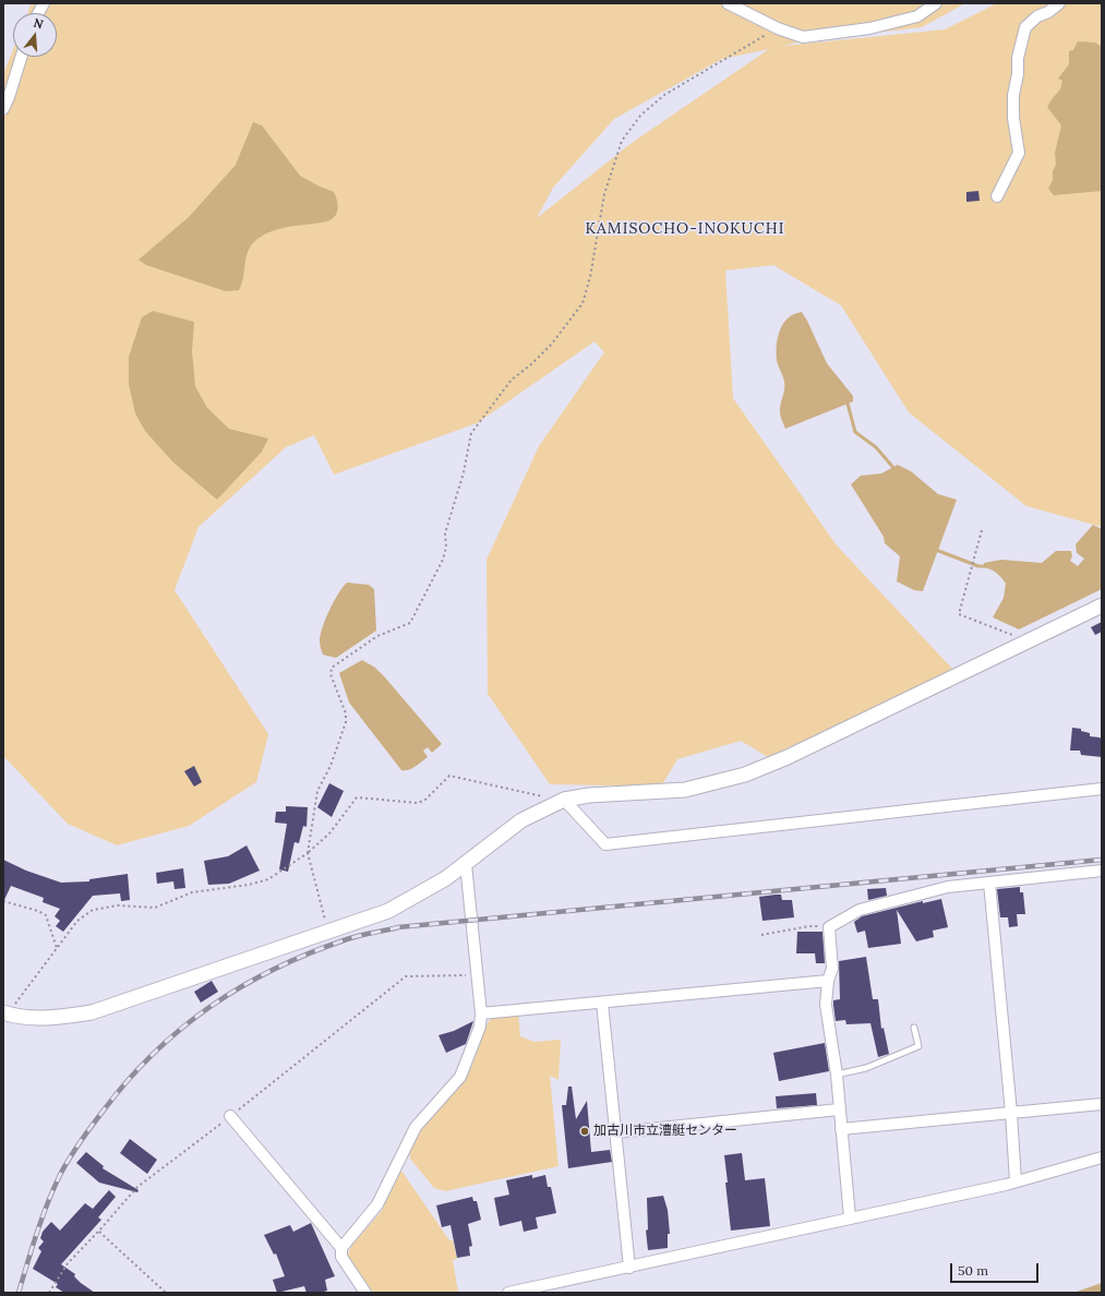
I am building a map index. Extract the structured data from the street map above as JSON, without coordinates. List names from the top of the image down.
{
  "districts": ["KAMISOCHO-INOKUCHI"],
  "places": ["加古川市立漕艇センター"],
  "scale_bar": "50 m",
  "north": "top"
}
